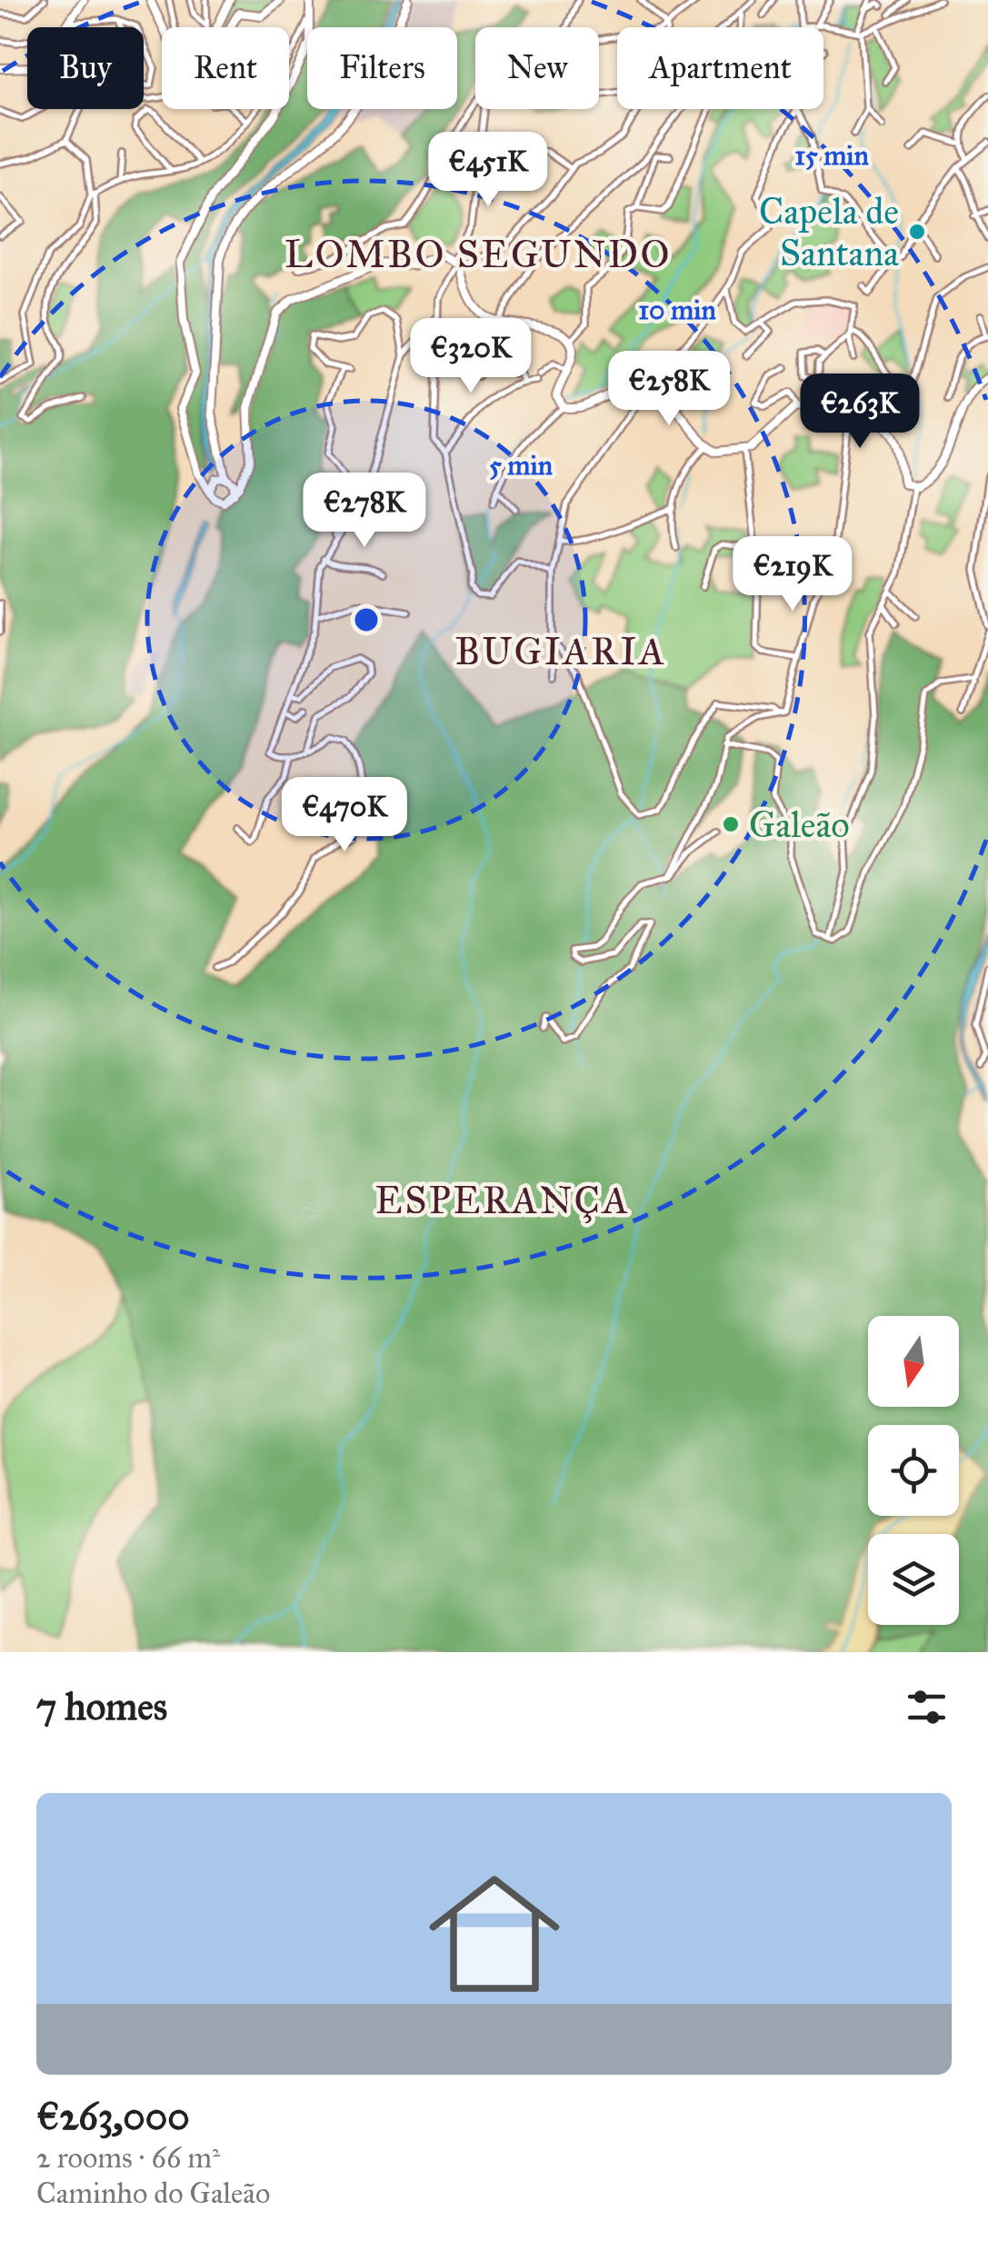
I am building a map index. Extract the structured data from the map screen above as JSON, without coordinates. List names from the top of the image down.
{
  "districts": ["LOMBO SEGUNDO", "BUGIARIA", "ESPERANÇA"],
  "places": ["Capela de Santana", "Galeão"],
  "north": "bottom",
  "page": {
    "chip": [
      "Buy",
      "Rent",
      "Filters",
      "New",
      "Apartment"
    ],
    "price": [
      "€451K",
      "€320K",
      "€258K",
      "€263K",
      "€278K",
      "€219K",
      "€470K"
    ],
    "heading": "7 homes",
    "list": [
      {
        "name": "€263,000",
        "note": "2 rooms · 66 m² · Caminho do Galeão"
      }
    ]
  },
  "rings": ["15 min", "10 min", "5 min"]
}
